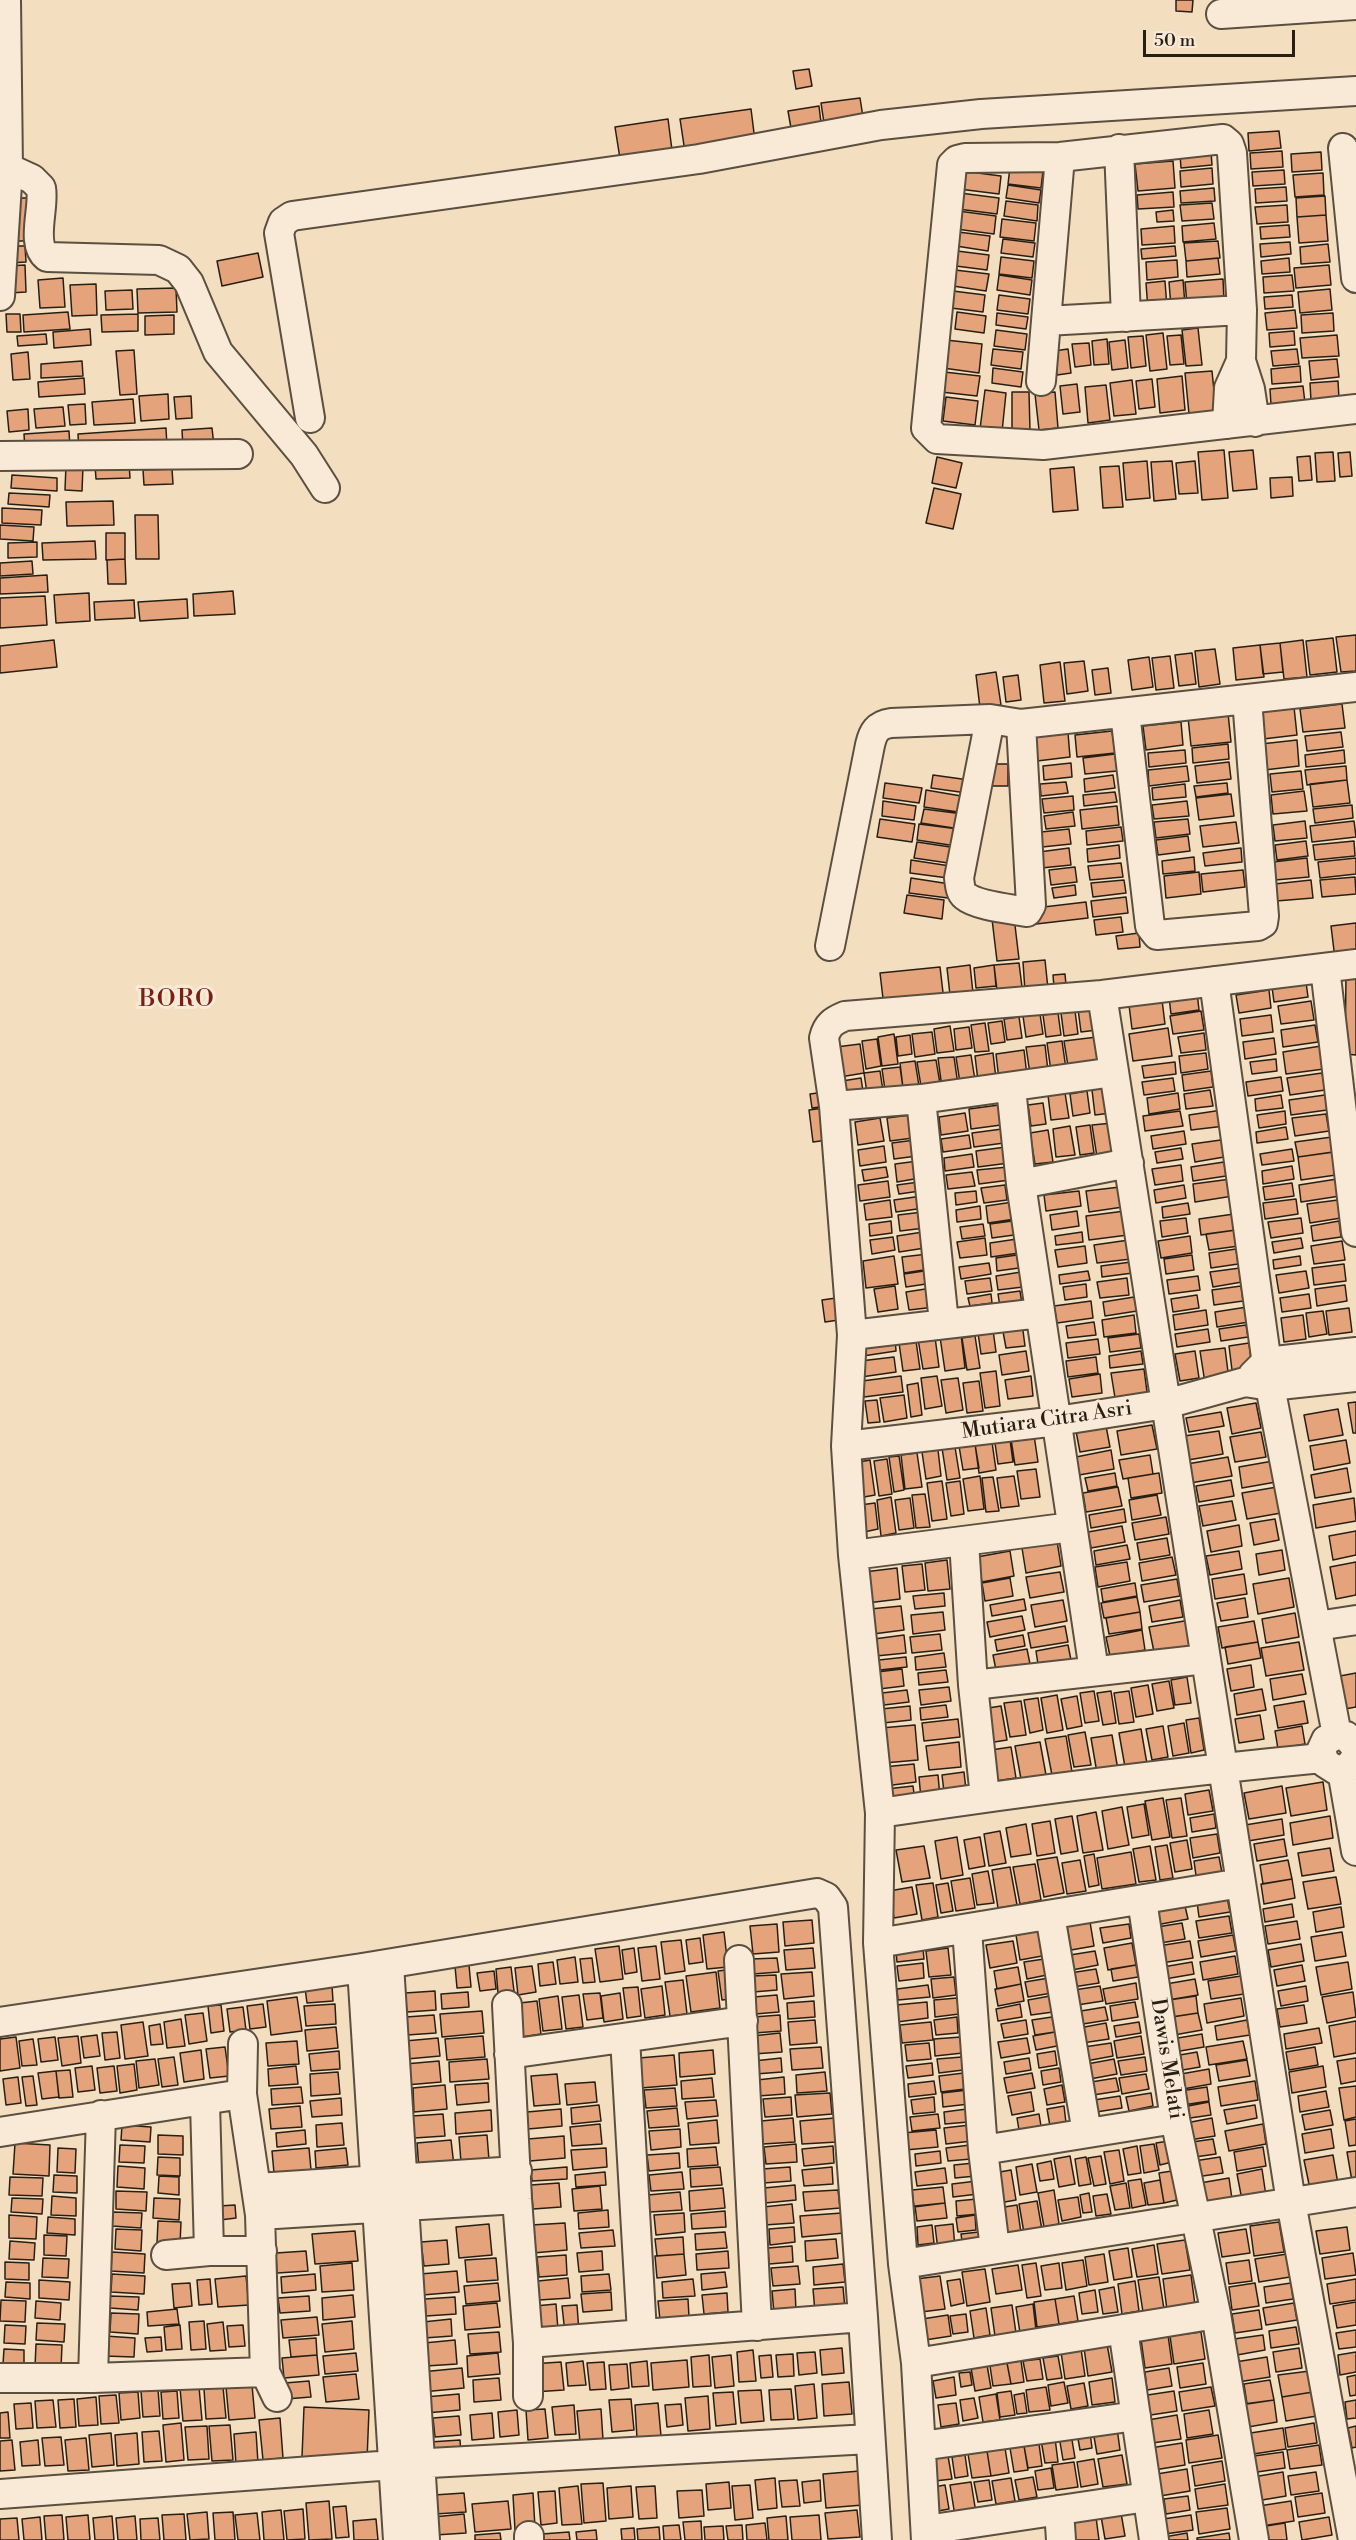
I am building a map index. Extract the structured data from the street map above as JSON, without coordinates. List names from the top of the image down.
{
  "streets": {
    "street": ["Mutiara Citra Asri", "Dawis Melati"]
  },
  "districts": ["BORO"],
  "scale_bar": "50 m"
}
